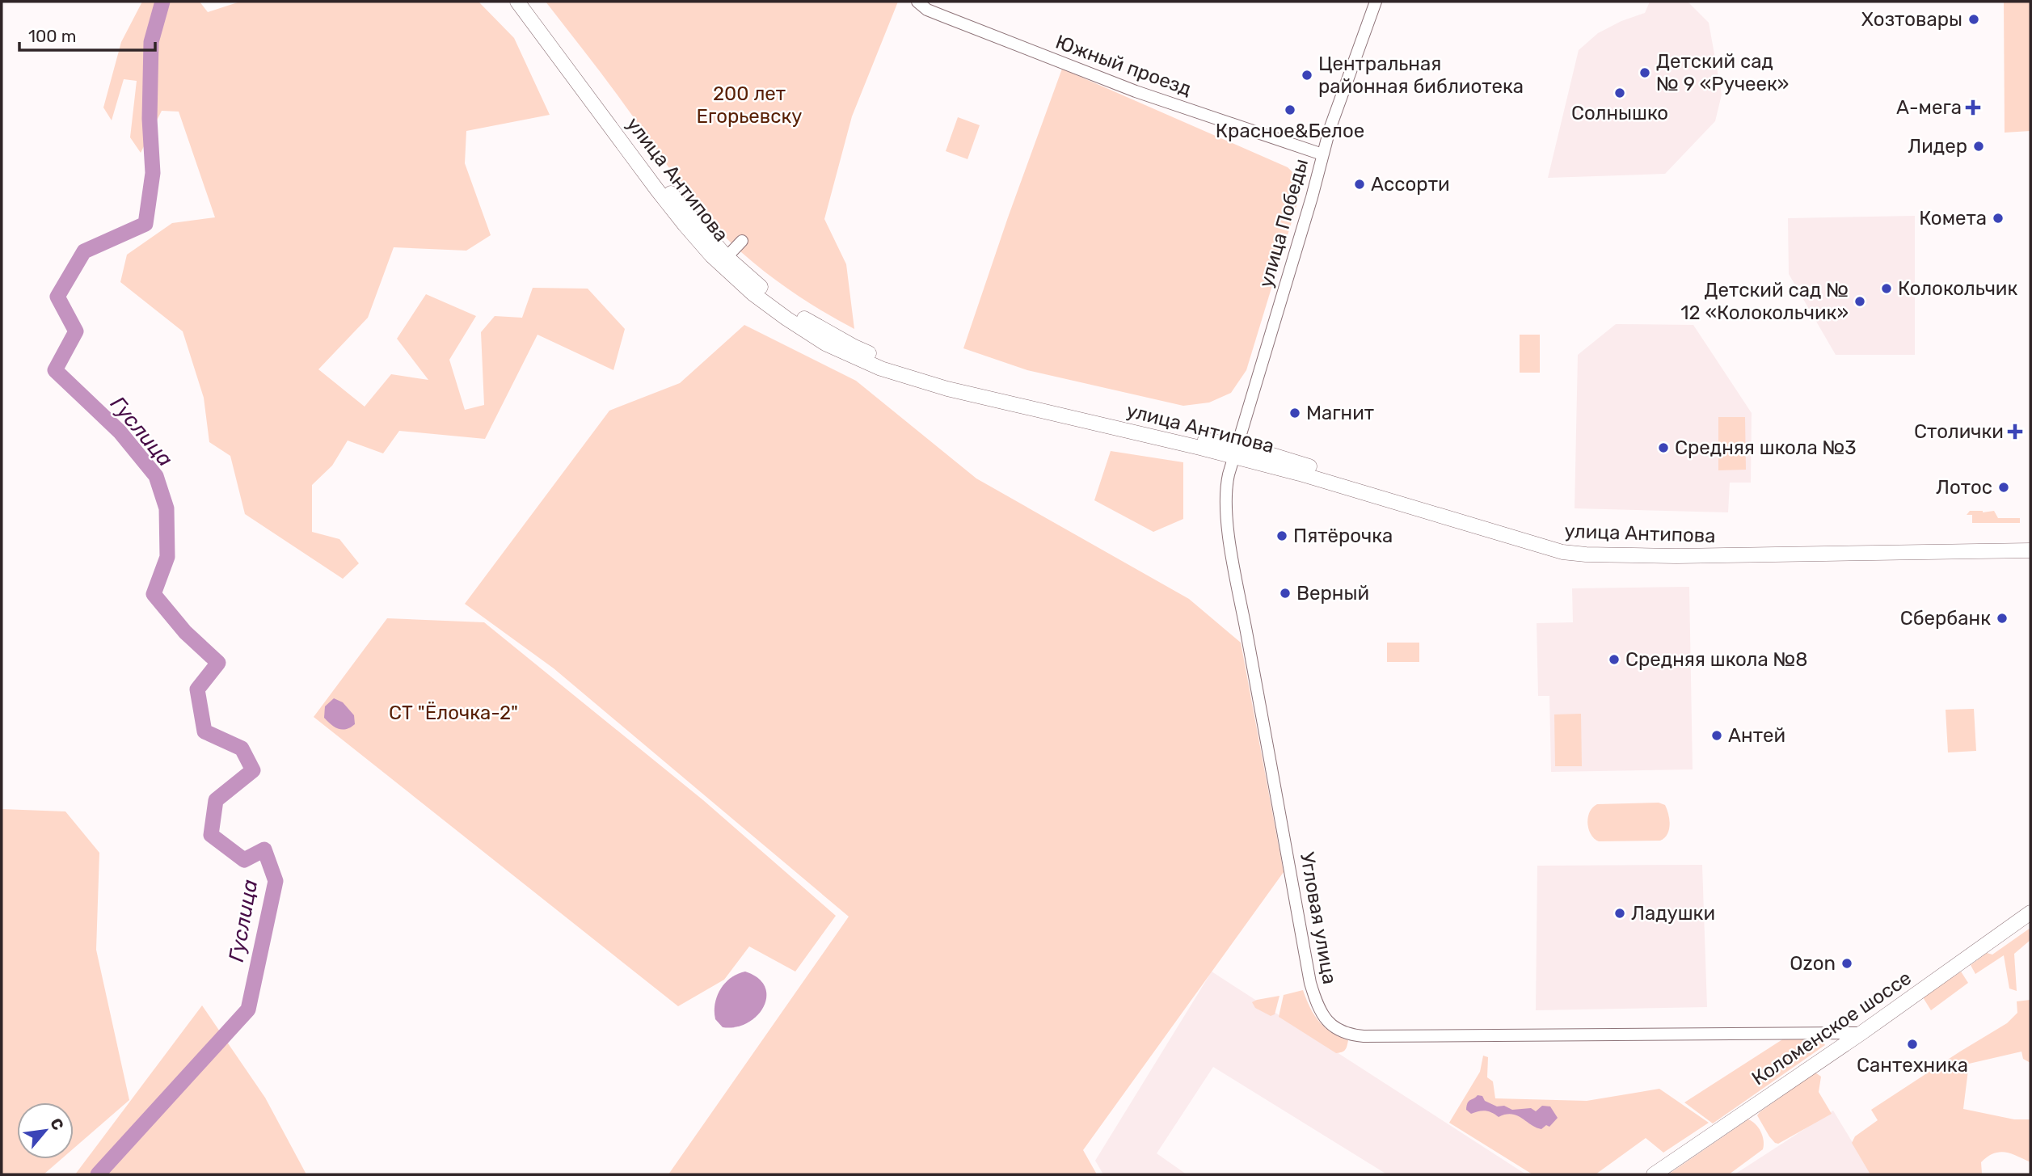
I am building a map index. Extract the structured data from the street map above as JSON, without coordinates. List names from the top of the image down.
{
  "streets": {
    "main road": ["улица Антипова", "Коломенское шоссе"],
    "street": ["Южный проезд", "улица Победы", "Угловая улица"]
  },
  "crossings": [
    ["Южный проезд", "улица Победы"],
    ["улица Антипова", "улица Победы"],
    ["улица Антипова", "Угловая улица"],
    ["улица Победы", "Угловая улица"],
    ["Угловая улица", "Коломенское шоссе"]
  ],
  "water": ["Гуслица"],
  "parks": ["200 лет Егорьевску", "СТ \"Ёлочка-2\""],
  "places": {
    "other": [
      "Хозтовары",
      "Детский сад № 9 «Ручеек»",
      "Центральная районная библиотека",
      "Солнышко",
      "Красное&Белое",
      "Лидер",
      "Ассорти",
      "Комета",
      "Колокольчик",
      "Детский сад № 12 «Колокольчик»",
      "Магнит",
      "Средняя школа №3",
      "Лотос",
      "Пятёрочка",
      "Верный",
      "Сбербанк",
      "Средняя школа №8",
      "Антей",
      "Ладушки",
      "Ozon",
      "Сантехника"
    ],
    "health": ["А-мега", "Столички"]
  },
  "scale_bar": "100 m",
  "north": "top right"
}
